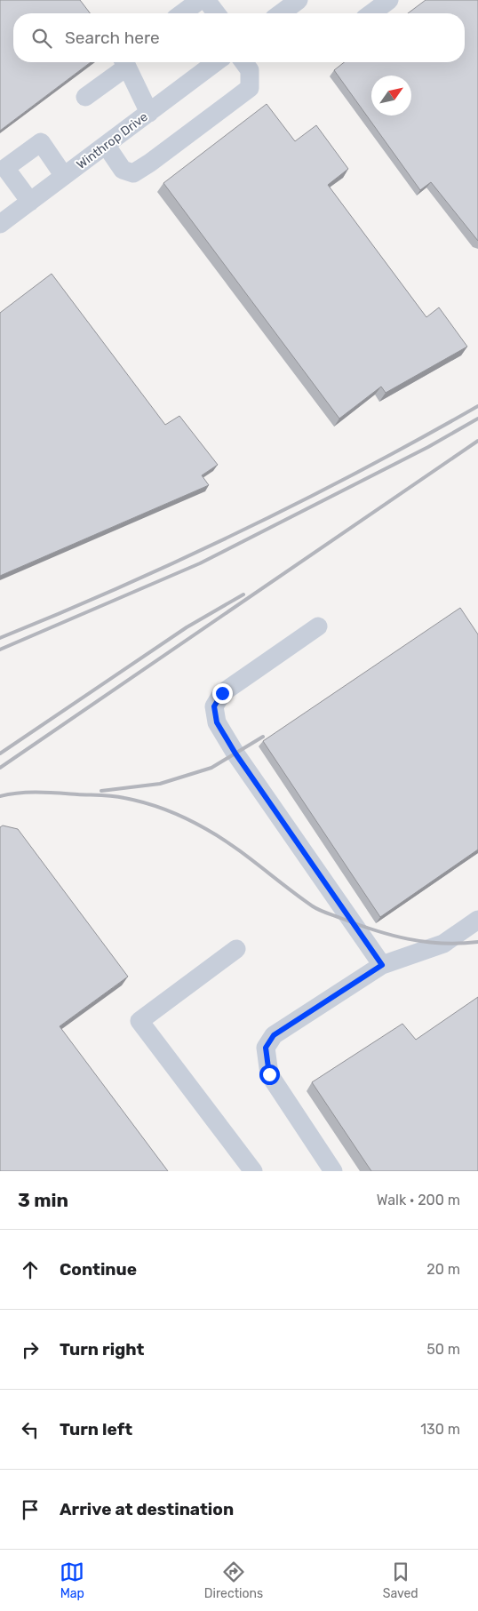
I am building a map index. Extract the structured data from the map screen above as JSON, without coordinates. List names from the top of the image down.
{
  "streets": {
    "street": ["Winthrop Drive"]
  },
  "north": "top right",
  "page": {
    "search": "Search here",
    "heading": ["3 min", "Walk · 200 m"],
    "list": [
      ["Continue", "20 m"],
      ["Turn right", "50 m"],
      ["Turn left", "130 m"],
      "Arrive at destination"
    ],
    "nav": ["Map", "Directions", "Saved"]
  }
}
